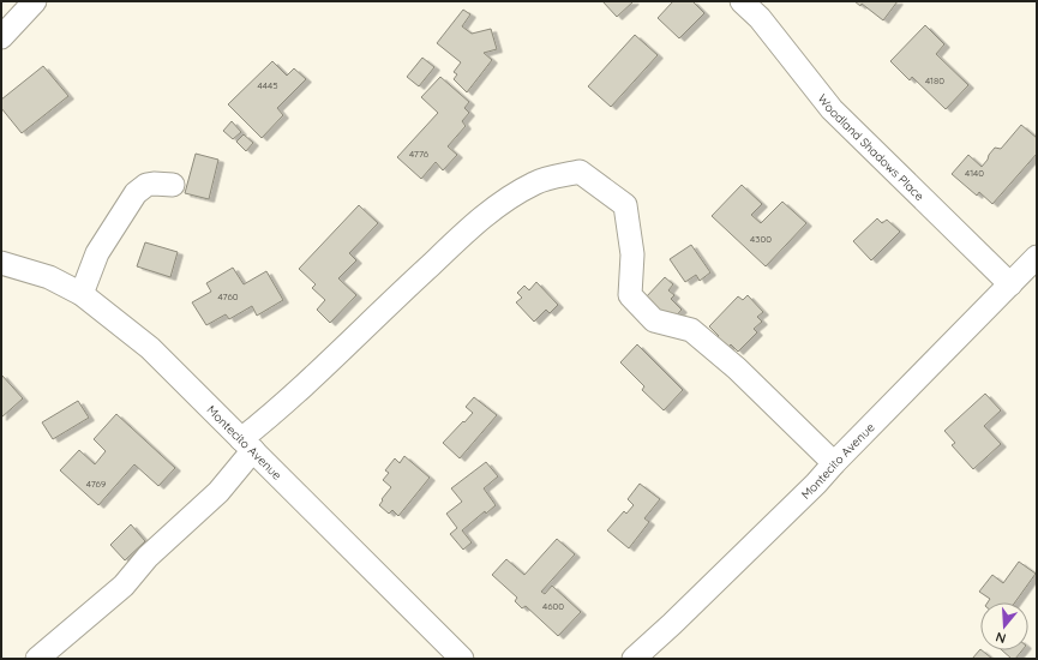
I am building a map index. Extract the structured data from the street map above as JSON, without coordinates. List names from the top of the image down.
{
  "streets": {
    "street": ["Woodland Shadows Place", "Montecito Avenue"]
  },
  "crossings": [
    ["Woodland Shadows Place", "Montecito Avenue"]
  ],
  "house_numbers": [
    "4180",
    "4445",
    "4776",
    "4140",
    "4300",
    "4760",
    "4769",
    "4600"
  ],
  "north": "bottom"
}
